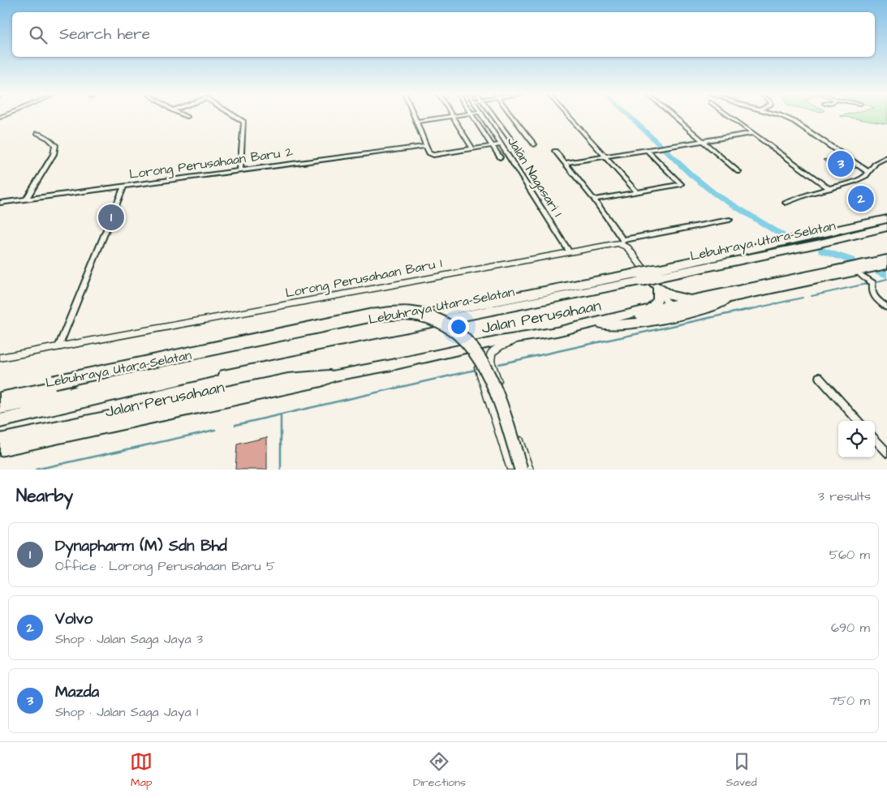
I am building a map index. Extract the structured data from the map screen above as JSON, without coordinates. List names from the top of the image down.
{
  "streets": {
    "highway": ["Lebuhraya Utara–Selatan"],
    "main road": ["Jalan Perusahaan"],
    "street": ["Lorong Perusahaan Baru 2", "Jalan Nagasari 1", "Lorong Perusahaan Baru 1"]
  },
  "crossings": [
    ["Jalan Nagasari 1", "Lorong Perusahaan Baru 1"]
  ],
  "page": {
    "search": "Search here",
    "pins": ["3", "2", "1"],
    "heading": ["Nearby", "3 results"],
    "list": [
      {
        "mark": "1",
        "name": "Dynapharm (M) Sdn Bhd",
        "note": "Office · Lorong Perusahaan Baru 5",
        "value": "560 m"
      },
      {
        "mark": "2",
        "name": "Volvo",
        "note": "Shop · Jalan Saga Jaya 3",
        "value": "690 m"
      },
      {
        "mark": "3",
        "name": "Mazda",
        "note": "Shop · Jalan Saga Jaya 1",
        "value": "750 m"
      }
    ],
    "nav": ["Map", "Directions", "Saved"]
  }
}
